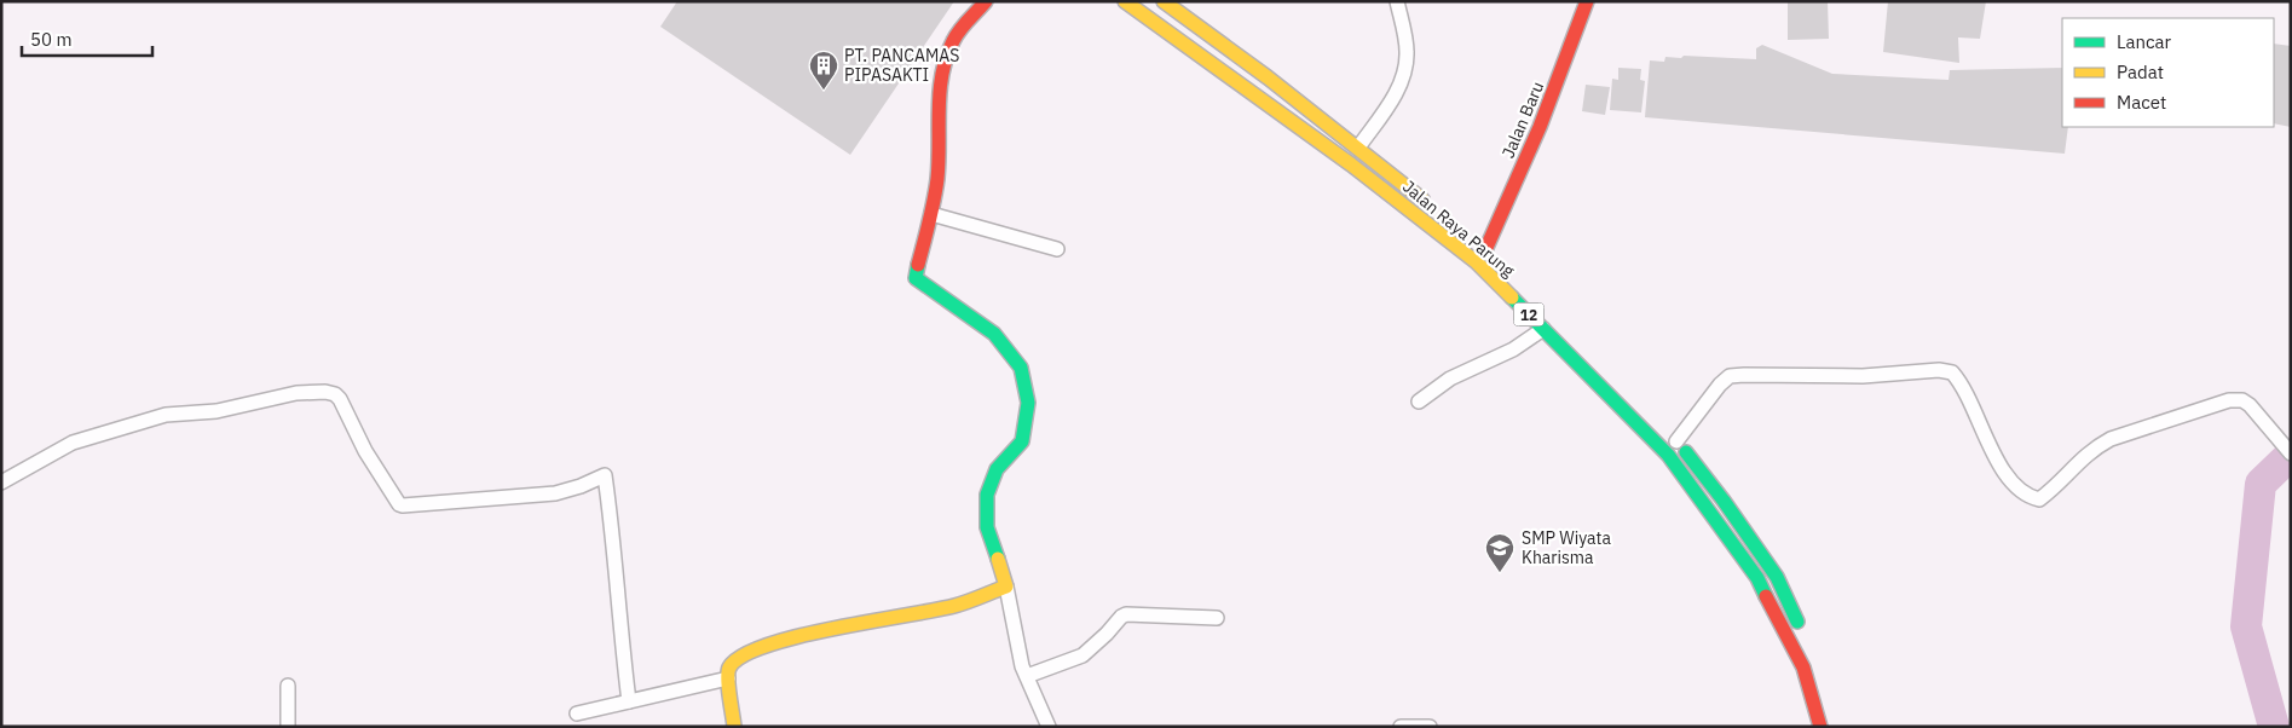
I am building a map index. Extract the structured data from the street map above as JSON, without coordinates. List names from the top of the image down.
{
  "streets": {
    "main road": ["Jalan Baru", "Jalan Raya Parung", "12"]
  },
  "places": {
    "building": ["PT. PANCAMAS PIPASAKTI"],
    "school or university": ["SMP Wiyata Kharisma"]
  },
  "legend": ["Lancar", "Padat", "Macet"],
  "scale_bar": "50 m"
}
